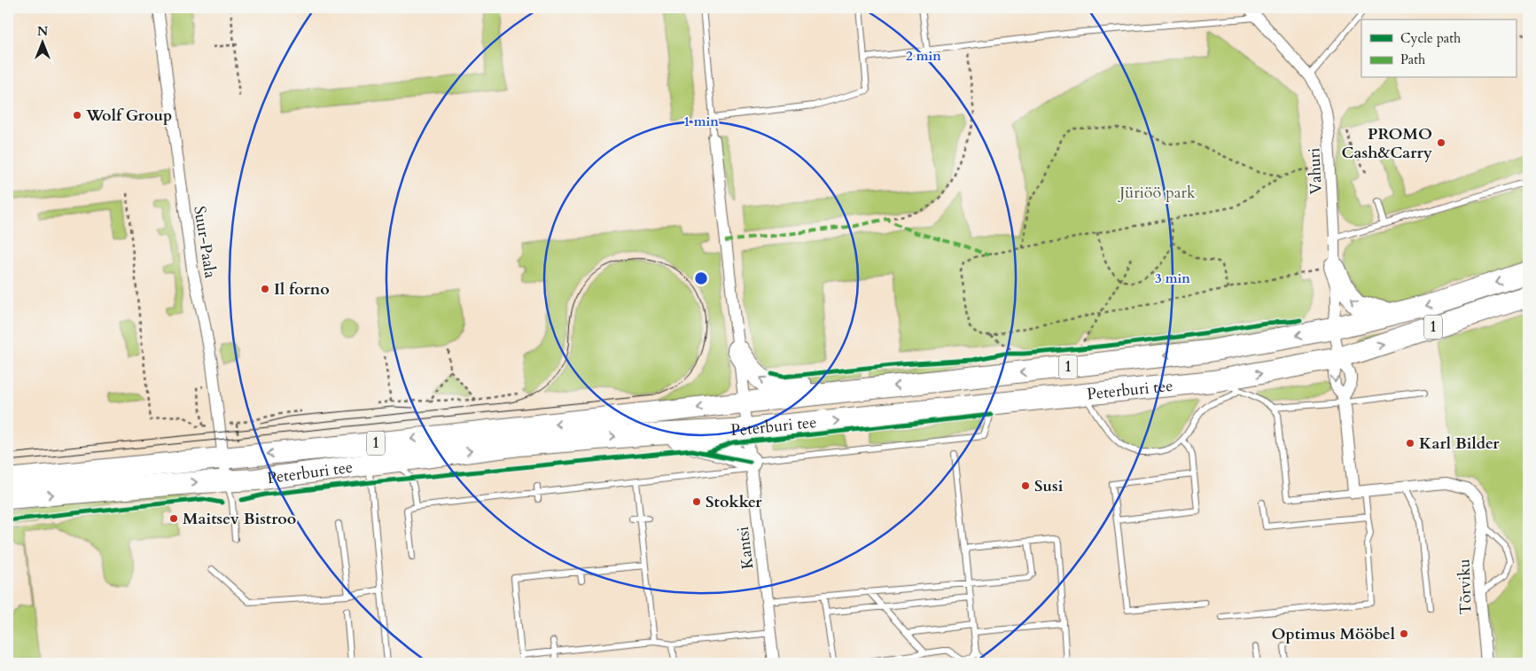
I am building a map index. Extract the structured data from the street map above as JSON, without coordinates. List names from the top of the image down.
{
  "streets": {
    "highway": ["1", "Peterburi tee"],
    "street": [
      "Vahuri",
      "Suur-Paala",
      "Kantsi",
      "Tõrviku"
    ]
  },
  "crossings": [
    ["Vahuri", "Peterburi tee"],
    ["Suur-Paala", "Peterburi tee"],
    ["Peterburi tee", "Kantsi"]
  ],
  "parks": ["Jüriöö park"],
  "places": [
    "Wolf Group",
    "PROMO Cash&Carry",
    "Il forno",
    "Karl Bilder",
    "Susi",
    "Stokker",
    "Maitsev Bistroo",
    "Optimus Mööbel"
  ],
  "legend": ["Cycle path", "Path"],
  "north": "top",
  "rings": ["2 min", "1 min", "3 min"]
}
